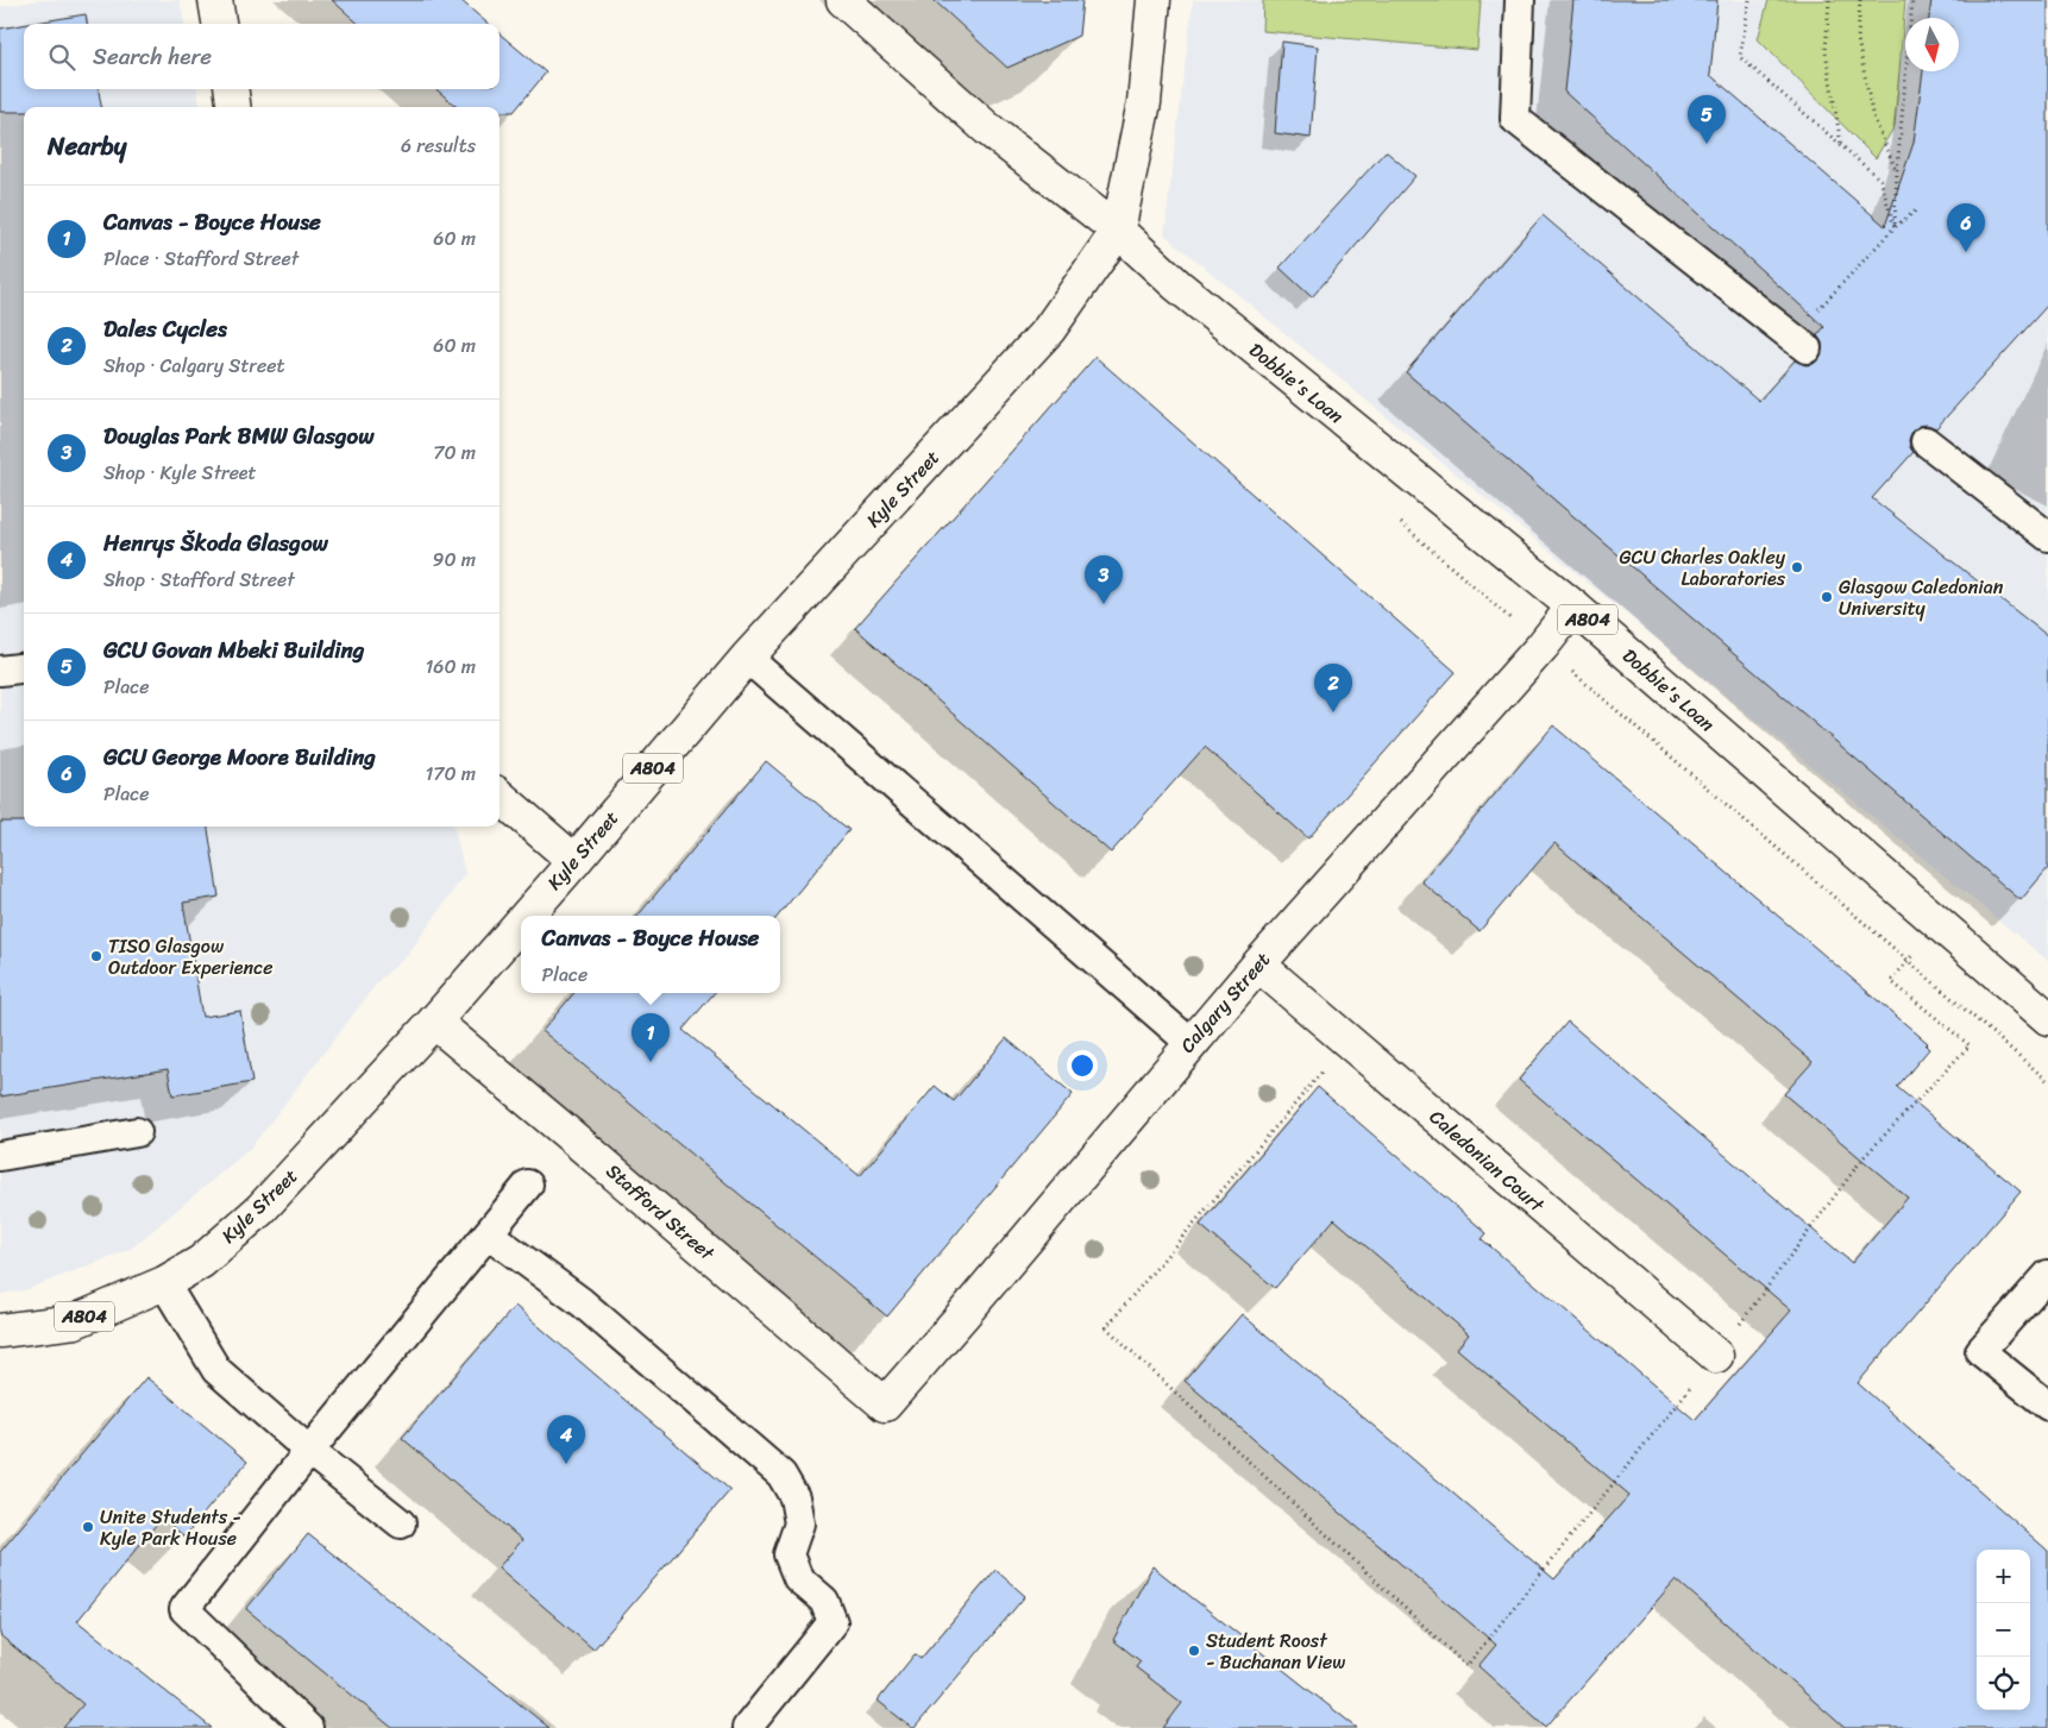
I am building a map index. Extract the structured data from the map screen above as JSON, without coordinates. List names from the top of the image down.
{
  "streets": {
    "street": [
      "Dobbie's Loan",
      "Kyle Street",
      "A804",
      "Calgary Street",
      "Caledonian Court",
      "Stafford Street"
    ]
  },
  "crossings": [
    ["Dobbie's Loan", "Kyle Street"],
    ["Dobbie's Loan", "Calgary Street"],
    ["Kyle Street", "A804"],
    ["Kyle Street", "Stafford Street"],
    ["Calgary Street", "Caledonian Court"],
    ["Calgary Street", "Stafford Street"]
  ],
  "places": [
    "GCU Charles Oakley Laboratories",
    "Glasgow Caledonian University",
    "TISO Glasgow Outdoor Experience",
    "Unite Students - Kyle Park House",
    "Student Roost - Buchanan View"
  ],
  "north": "bottom",
  "page": {
    "search": "Search here",
    "pins": [
      "5",
      "6",
      "3",
      "2",
      "1",
      "4"
    ],
    "heading": ["Nearby", "6 results"],
    "list": [
      {
        "mark": "1",
        "name": "Canvas - Boyce House",
        "note": "Place · Stafford Street",
        "value": "60 m"
      },
      {
        "mark": "2",
        "name": "Dales Cycles",
        "note": "Shop · Calgary Street",
        "value": "60 m"
      },
      {
        "mark": "3",
        "name": "Douglas Park BMW Glasgow",
        "note": "Shop · Kyle Street",
        "value": "70 m"
      },
      {
        "mark": "4",
        "name": "Henrys Škoda Glasgow",
        "note": "Shop · Stafford Street",
        "value": "90 m"
      },
      {
        "mark": "5",
        "name": "GCU Govan Mbeki Building",
        "note": "Place",
        "value": "160 m"
      },
      {
        "mark": "6",
        "name": "GCU George Moore Building",
        "note": "Place",
        "value": "170 m"
      }
    ],
    "popup": ["Canvas - Boyce House", "Place"],
    "map_buttons": ["+", "−"]
  }
}
